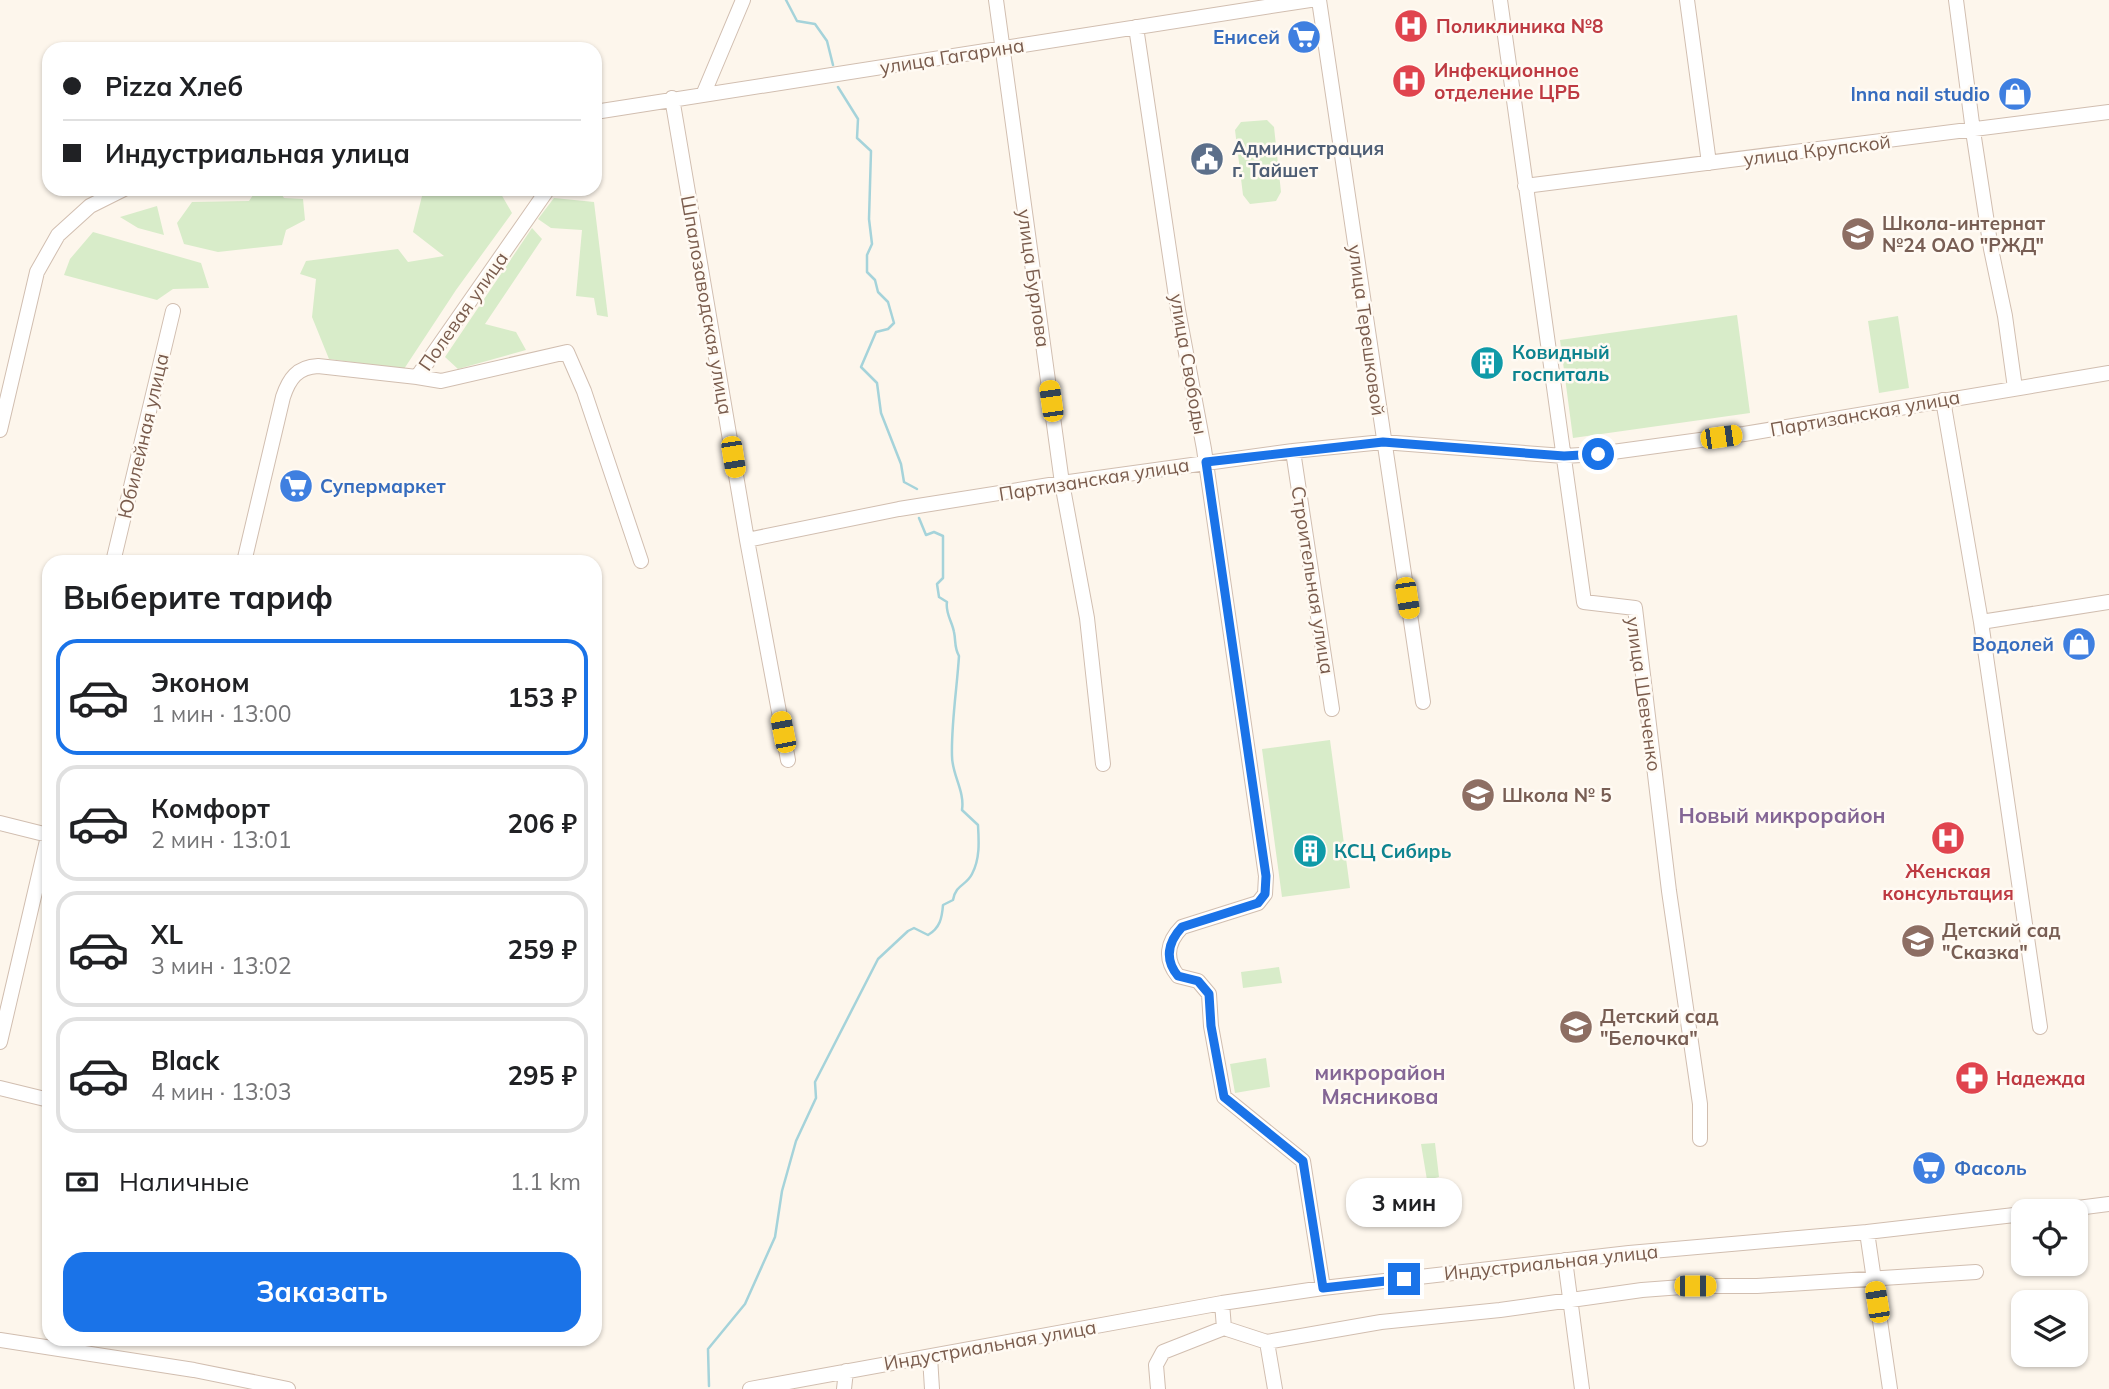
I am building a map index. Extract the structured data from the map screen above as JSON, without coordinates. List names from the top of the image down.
{
  "streets": {
    "street": [
      "улица Гагарина",
      "улица Крупской",
      "улица Бурлова",
      "Шпалозаводская улица",
      "Полевая улица",
      "улица Терешковой",
      "улица Свободы",
      "Партизанская улица",
      "Юбилейная улица",
      "Строительная улица",
      "улица Шевченко",
      "Индустриальная улица"
    ]
  },
  "crossings": [
    ["улица Гагарина", "улица Бурлова"],
    ["улица Гагарина", "Шпалозаводская улица"],
    ["улица Гагарина", "улица Свободы"],
    ["улица Крупской", "улица Шевченко"],
    ["улица Бурлова", "Партизанская улица"],
    ["Шпалозаводская улица", "Партизанская улица"],
    ["улица Терешковой", "Партизанская улица"],
    ["улица Свободы", "Партизанская улица"],
    ["улица Свободы", "Индустриальная улица"],
    ["Партизанская улица", "Строительная улица"],
    ["Партизанская улица", "улица Шевченко"]
  ],
  "districts": ["Новый микрорайон", "микрорайон Мясникова"],
  "places": {
    "hospital": ["Поликлиника №8", "Инфекционное отделение ЦРБ", "Женская консультация"],
    "supermarket": ["Енисей", "Супермаркет", "Фасоль"],
    "shop": ["Inna nail studio", "Водолей"],
    "public building": ["Администрация г. Тайшет"],
    "school or university": [
      "Школа-интернат №24 ОАО \"РЖД\"",
      "Школа № 5",
      "Детский сад \"Сказка\"",
      "Детский сад \"Белочка\""
    ],
    "building": ["Ковидный госпиталь", "КСЦ Сибирь"],
    "pharmacy": ["Надежда"]
  },
  "page": {
    "banner": ["Pizza Хлеб", "Индустриальная улица"],
    "heading": "Выберите тариф",
    "list": [
      {
        "name": "Эконом",
        "note": "1 мин · 13:00",
        "value": "153 ₽"
      },
      {
        "name": "Комфорт",
        "note": "2 мин · 13:01",
        "value": "206 ₽"
      },
      {
        "name": "XL",
        "note": "3 мин · 13:02",
        "value": "259 ₽"
      },
      {
        "name": "Black",
        "note": "4 мин · 13:03",
        "value": "295 ₽"
      }
    ],
    "pay": ["Наличные", "1.1 km"],
    "bubble": "3 мин",
    "buttons": "Заказать"
  }
}
